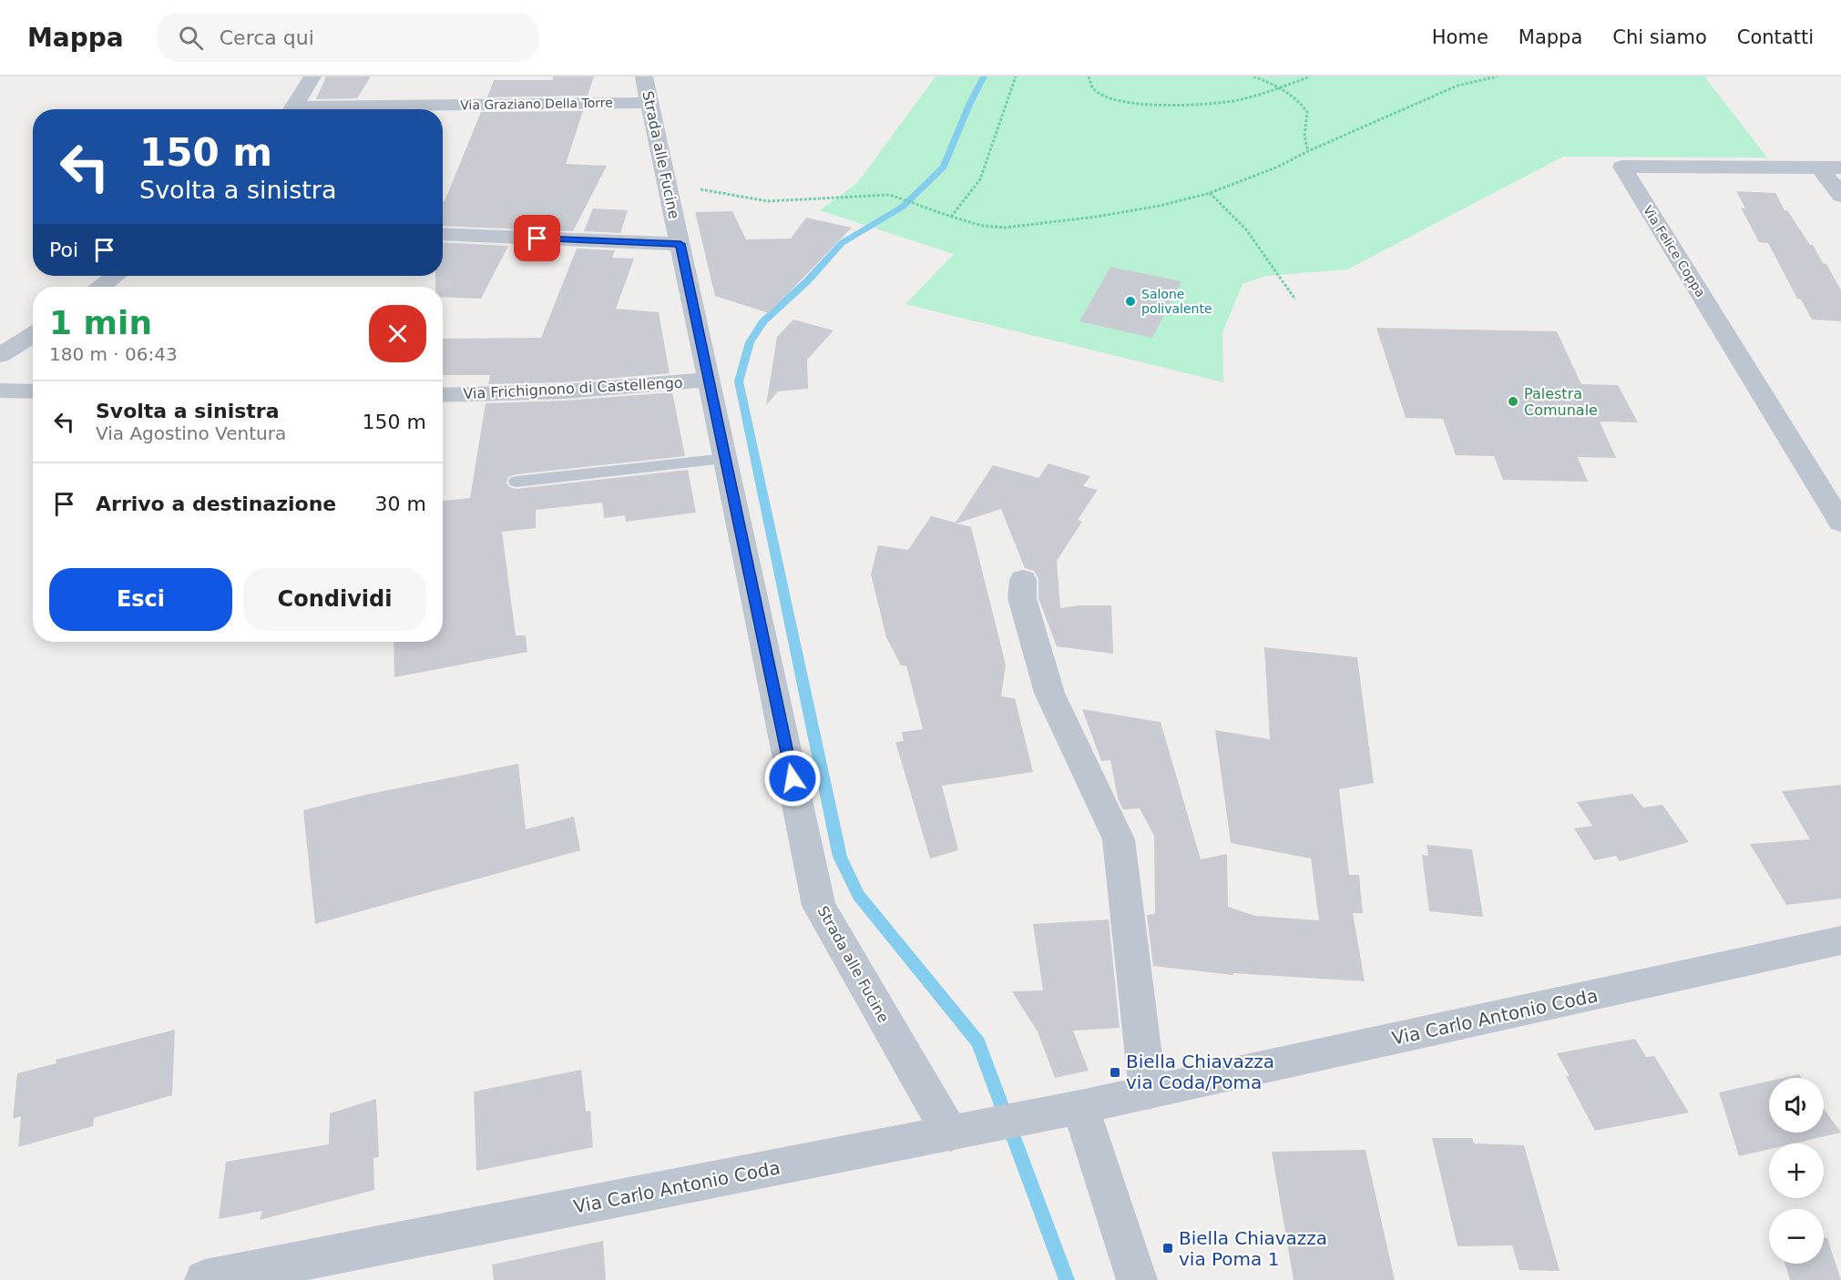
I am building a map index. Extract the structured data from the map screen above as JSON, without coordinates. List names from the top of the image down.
{
  "streets": {
    "street": [
      "Via Graziano Della Torre",
      "Strada alle Fucine",
      "Via Felice Coppa",
      "Via Frichignono di Castellengo",
      "Via Carlo Antonio Coda"
    ]
  },
  "crossings": [
    ["Via Graziano Della Torre", "Strada alle Fucine"],
    ["Strada alle Fucine", "Via Frichignono di Castellengo"],
    ["Strada alle Fucine", "Via Carlo Antonio Coda"]
  ],
  "places": {
    "other": ["Salone polivalente", "Palestra Comunale"],
    "transit": ["Biella Chiavazza via Coda/Poma", "Biella Chiavazza via Poma 1"]
  },
  "page": {
    "header": "Mappa",
    "search": "Cerca qui",
    "nav": [
      "Home",
      "Mappa",
      "Chi siamo",
      "Contatti"
    ],
    "turn": ["150 m", "Svolta a sinistra"],
    "then": "Poi",
    "heading": ["1 min", "180 m · 06:43"],
    "list": [
      {
        "name": "Svolta a sinistra",
        "note": "Via Agostino Ventura",
        "value": "150 m"
      },
      {
        "name": "Arrivo a destinazione",
        "value": "30 m"
      }
    ],
    "buttons": ["Esci", "Condividi"],
    "map_buttons": ["+", "−"]
  }
}
